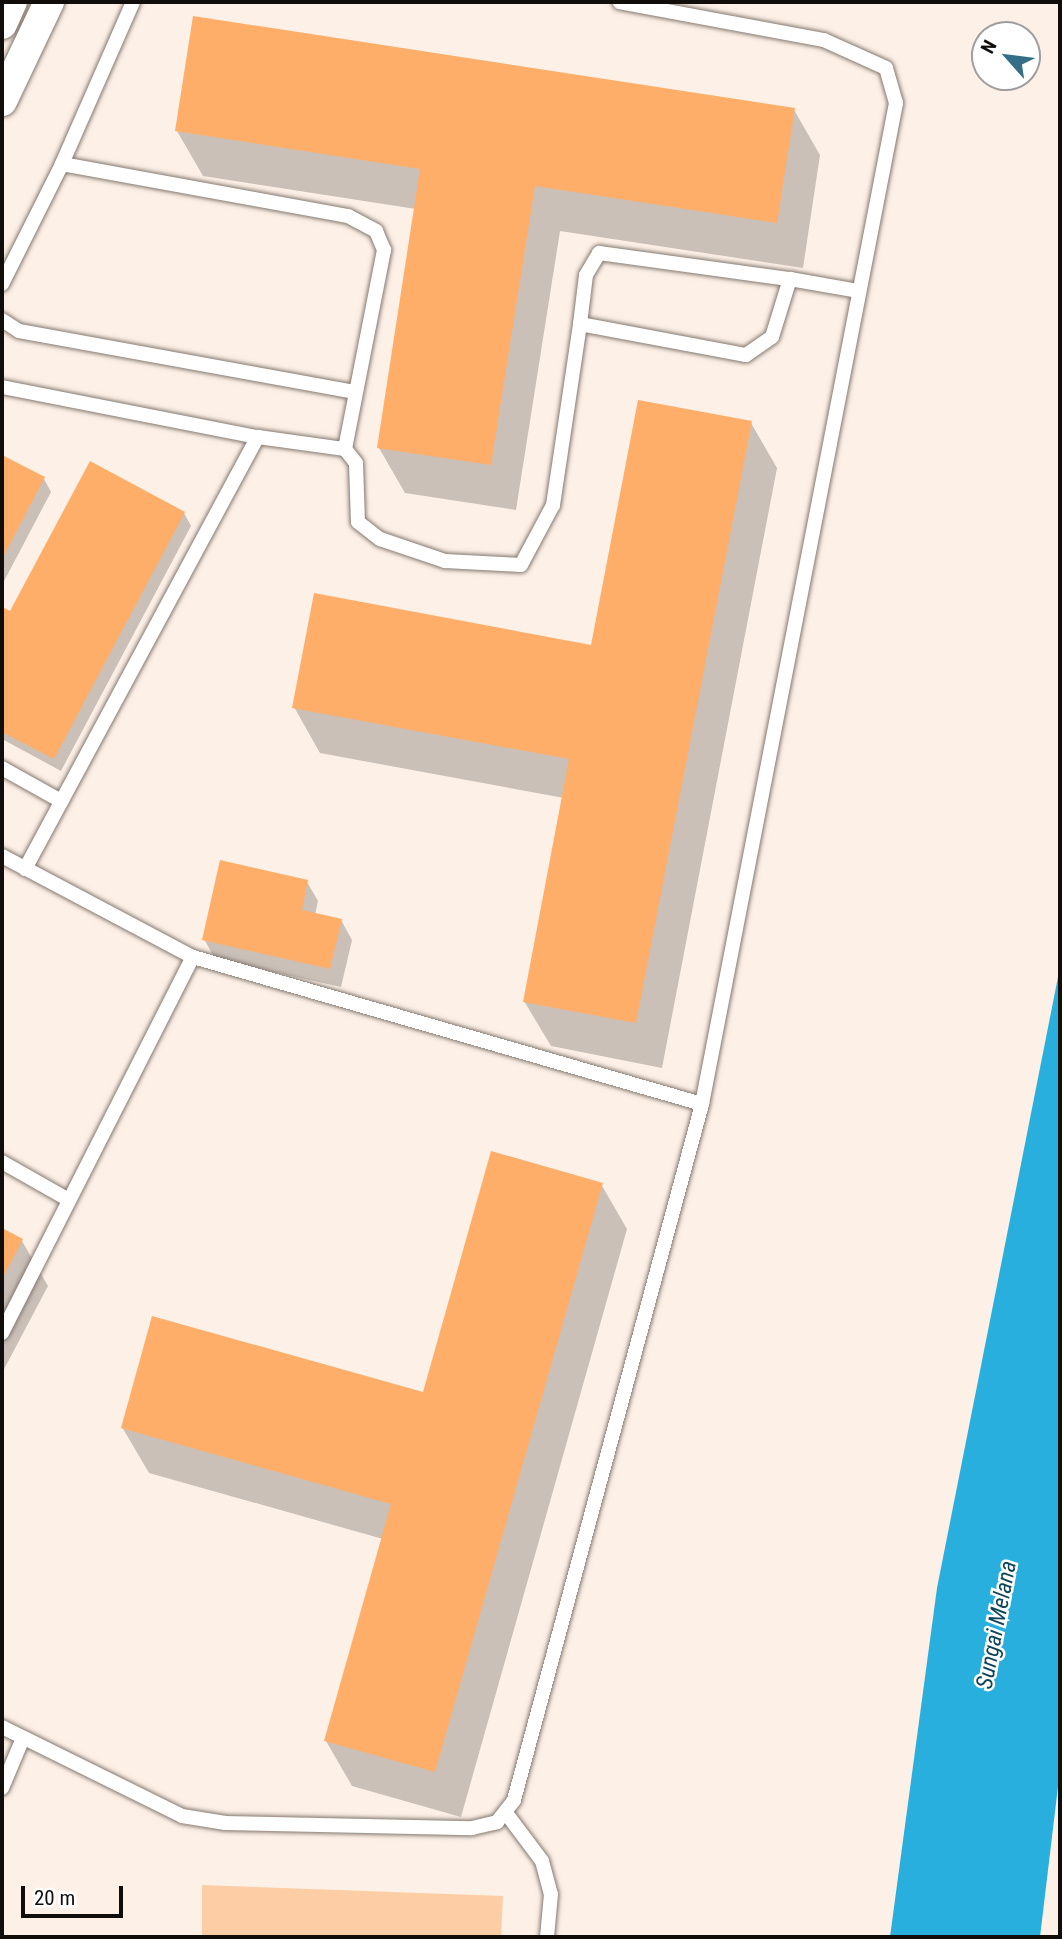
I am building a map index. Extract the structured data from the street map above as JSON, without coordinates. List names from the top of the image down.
{
  "water": ["Sungai Melana"],
  "scale_bar": "20 m",
  "north": "top left"
}
